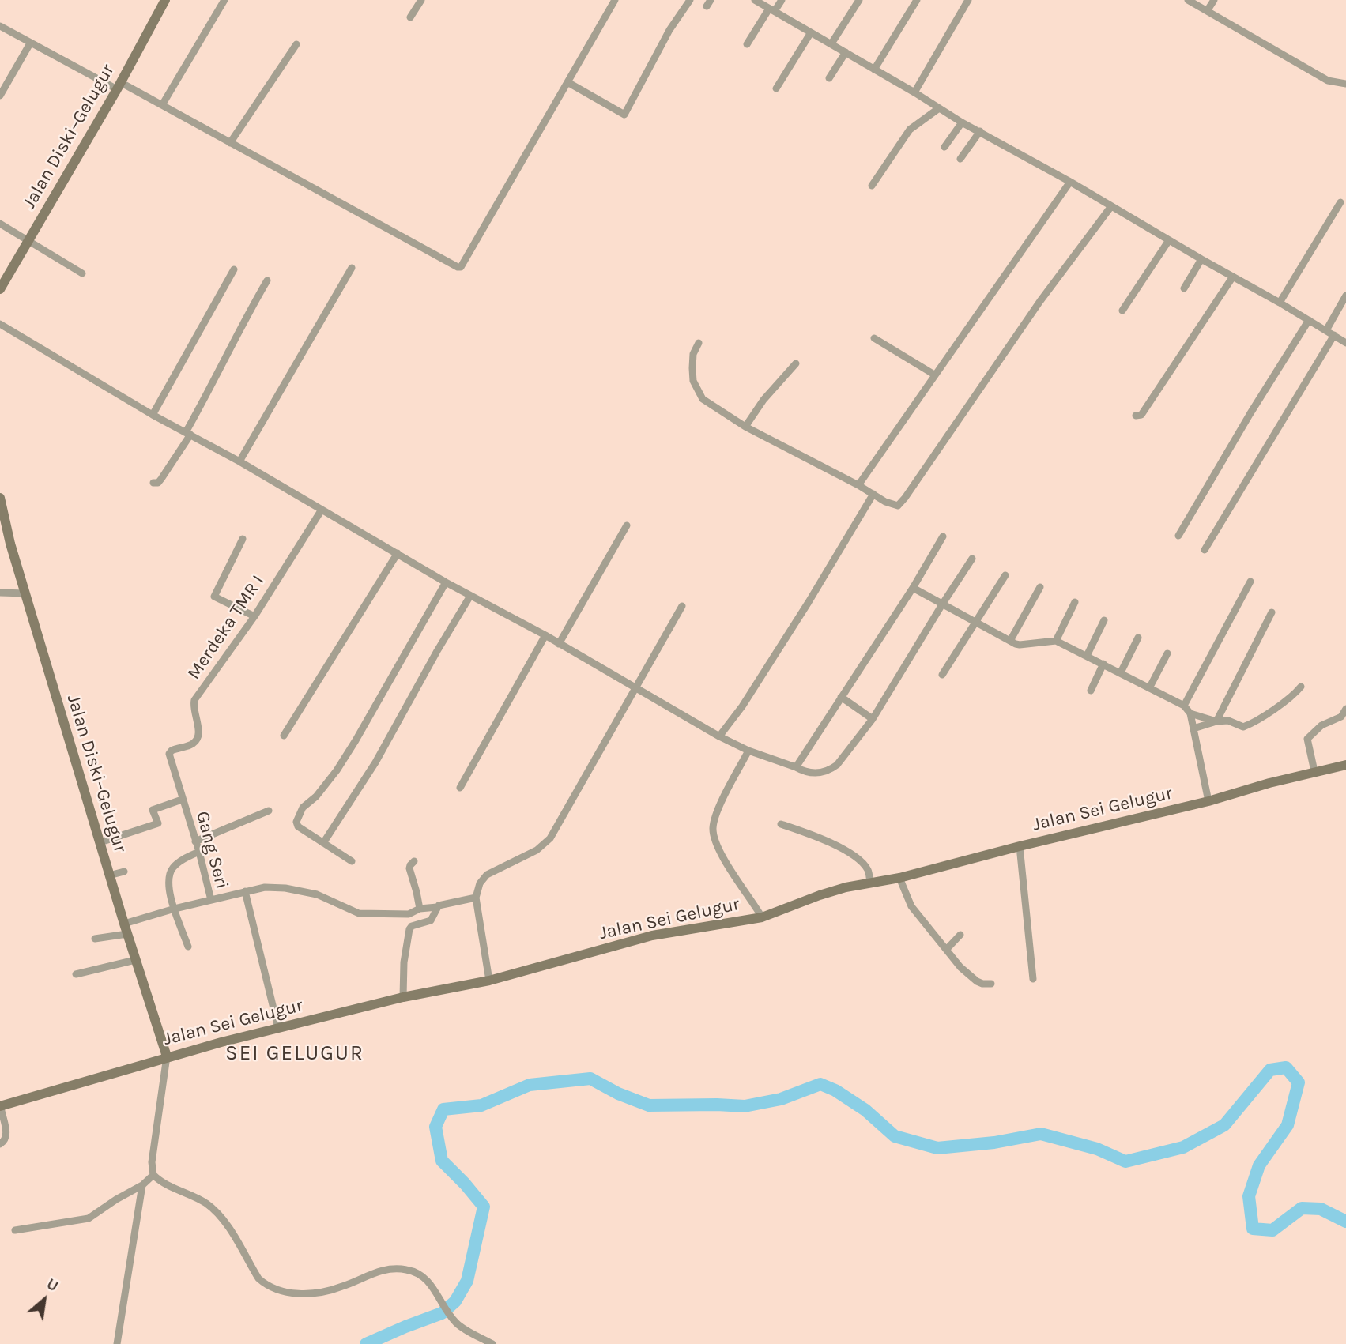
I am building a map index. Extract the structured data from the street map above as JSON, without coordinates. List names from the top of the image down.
{
  "streets": {
    "main road": ["Jalan Diski–Gelugur", "Jalan Sei Gelugur"],
    "street": ["Merdeka TMR I", "Gang Seri"]
  },
  "crossings": [
    ["Jalan Diski–Gelugur", "Jalan Sei Gelugur"],
    ["Jalan Diski–Gelugur", "Gang Seri"],
    ["Merdeka TMR I", "Gang Seri"]
  ],
  "districts": ["SEI GELUGUR"],
  "north": "top right"
}
